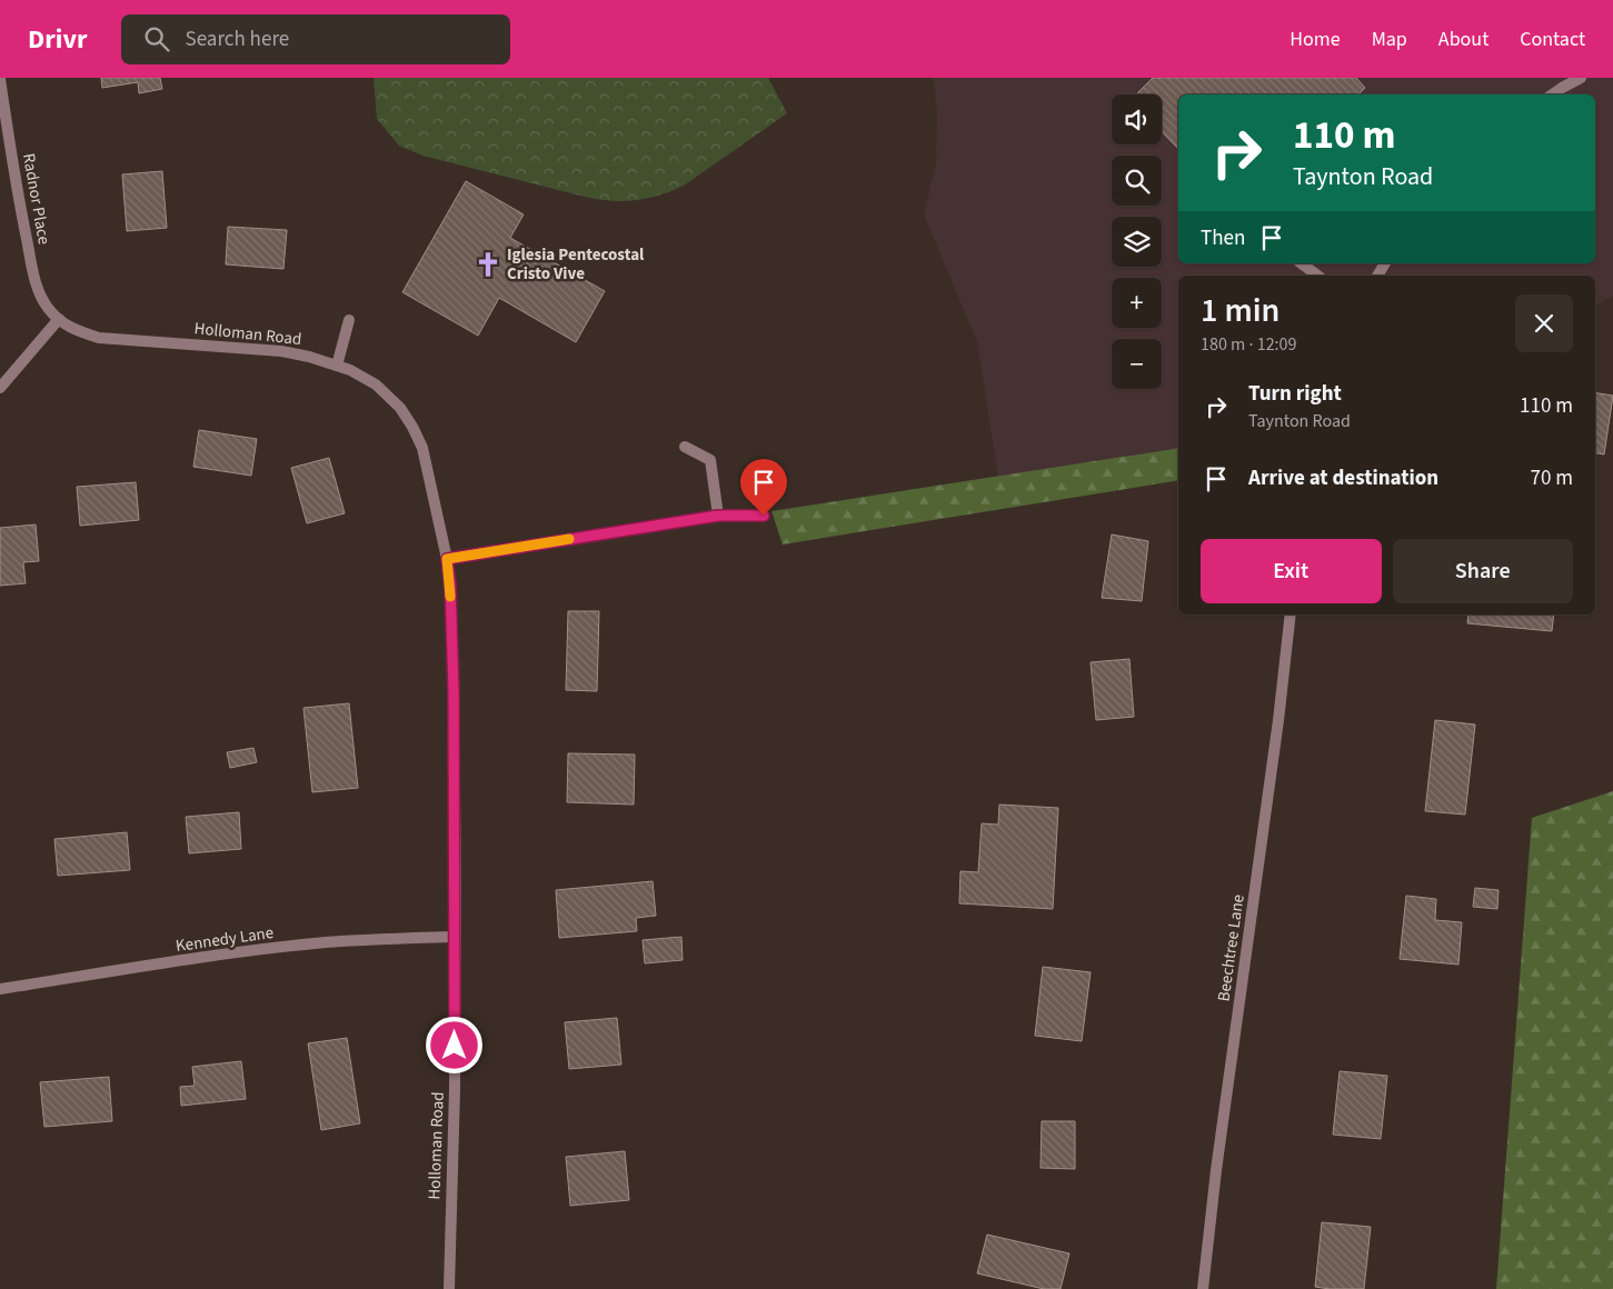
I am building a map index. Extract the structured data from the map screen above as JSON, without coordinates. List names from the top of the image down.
{
  "streets": {
    "street": [
      "Radnor Place",
      "Holloman Road",
      "Kennedy Lane",
      "Beechtree Lane"
    ]
  },
  "crossings": [
    ["Radnor Place", "Holloman Road"],
    ["Holloman Road", "Kennedy Lane"]
  ],
  "places": {
    "church": ["Iglesia Pentecostal Cristo Vive"]
  },
  "page": {
    "header": "Drivr",
    "search": "Search here",
    "nav": [
      "Home",
      "Map",
      "About",
      "Contact"
    ],
    "map_buttons": ["+", "−"],
    "turn": ["110 m", "Taynton Road"],
    "then": "Then",
    "heading": ["1 min", "180 m · 12:09"],
    "list": [
      {
        "name": "Turn right",
        "note": "Taynton Road",
        "value": "110 m"
      },
      {
        "name": "Arrive at destination",
        "value": "70 m"
      }
    ],
    "buttons": ["Exit", "Share"]
  }
}
